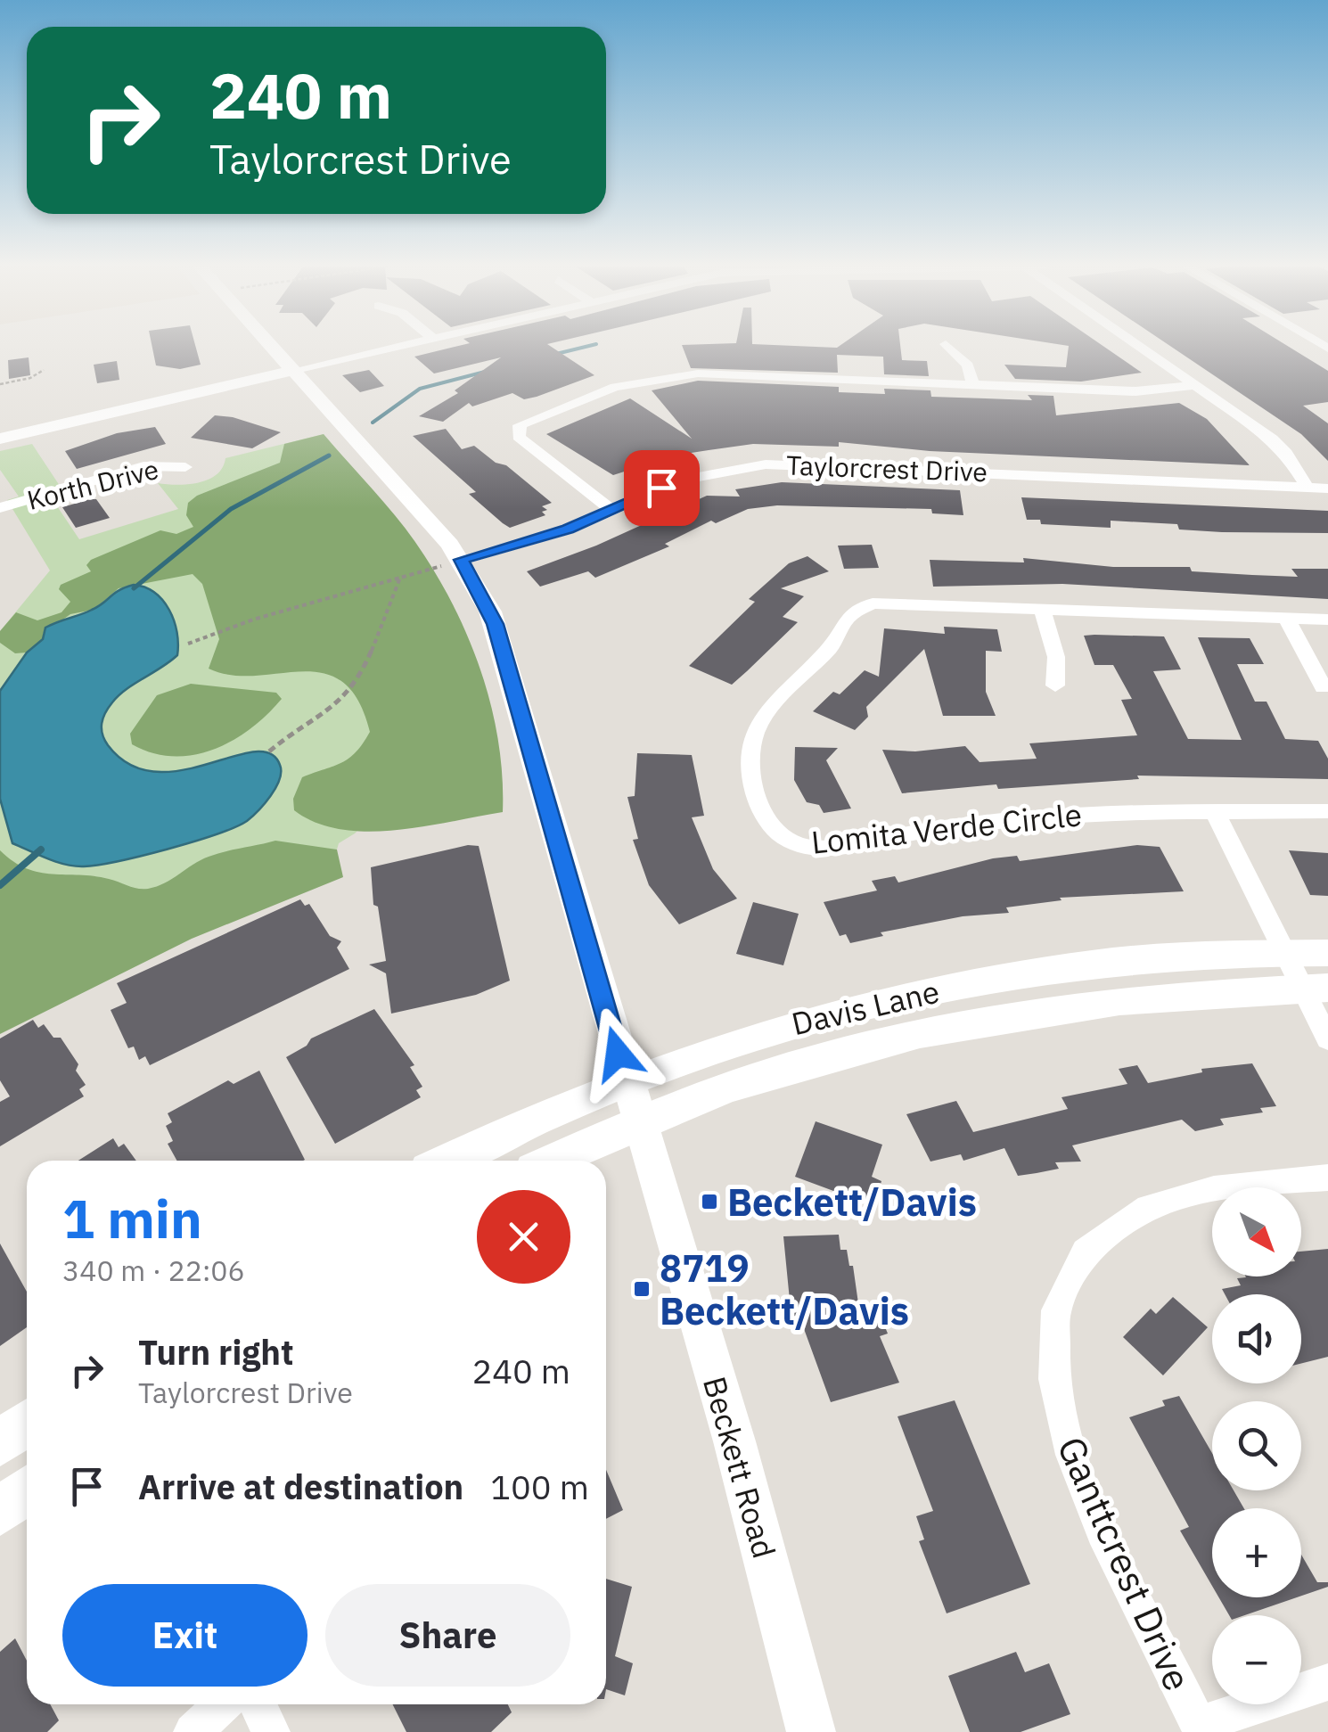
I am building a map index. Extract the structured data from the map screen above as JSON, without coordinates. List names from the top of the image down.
{
  "streets": {
    "main road": ["Davis Lane"],
    "street": [
      "Taylorcrest Drive",
      "Korth Drive",
      "Lomita Verde Circle",
      "Beckett Road",
      "Ganttcrest Drive"
    ]
  },
  "crossings": [
    ["Taylorcrest Drive", "Beckett Road"],
    ["Davis Lane", "Beckett Road"]
  ],
  "places": {
    "transit": ["Beckett/Davis", "8719 Beckett/Davis"]
  },
  "north": "bottom right",
  "page": {
    "turn": ["240 m", "Taylorcrest Drive"],
    "heading": ["1 min", "340 m · 22:06"],
    "map_buttons": ["+", "−"],
    "list": [
      {
        "name": "Turn right",
        "note": "Taylorcrest Drive",
        "value": "240 m"
      },
      {
        "name": "Arrive at destination",
        "value": "100 m"
      }
    ],
    "buttons": ["Exit", "Share"]
  }
}
